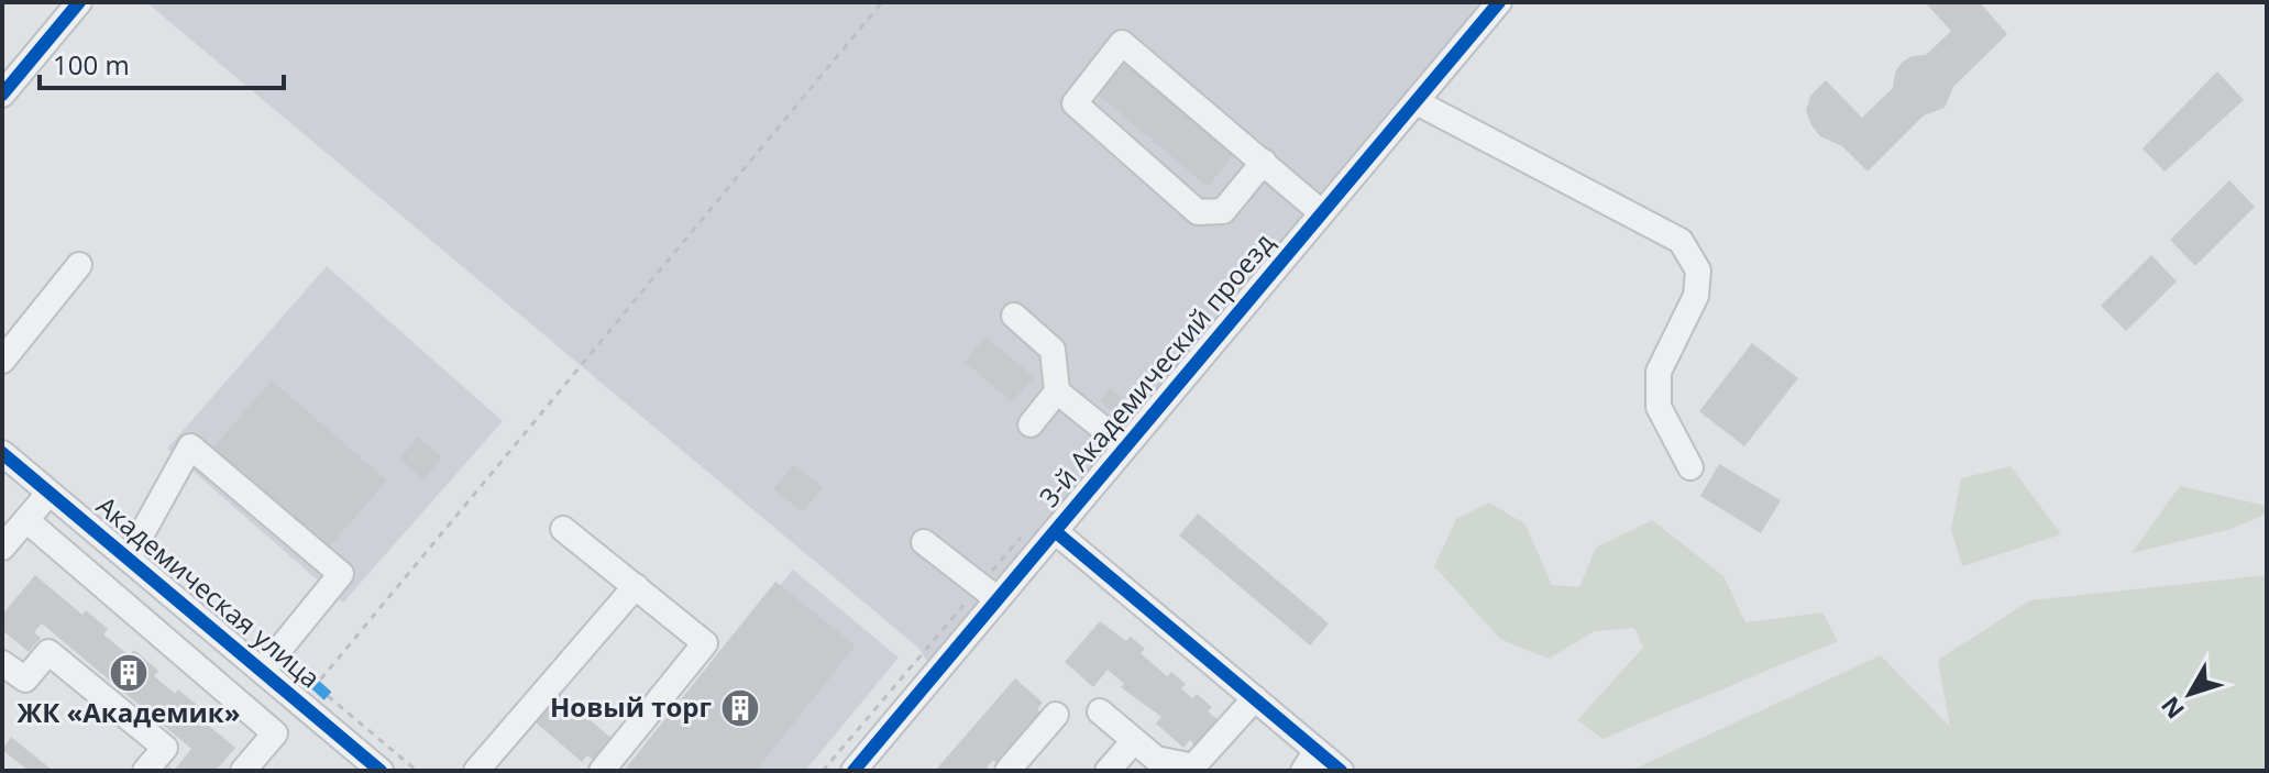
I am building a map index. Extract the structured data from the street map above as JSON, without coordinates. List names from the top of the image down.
{
  "streets": {
    "street": ["3-й Академический проезд", "Академическая улица"]
  },
  "places": {
    "building": ["ЖК «Академик»", "Новый торг"]
  },
  "scale_bar": "100 m",
  "north": "bottom left"
}
